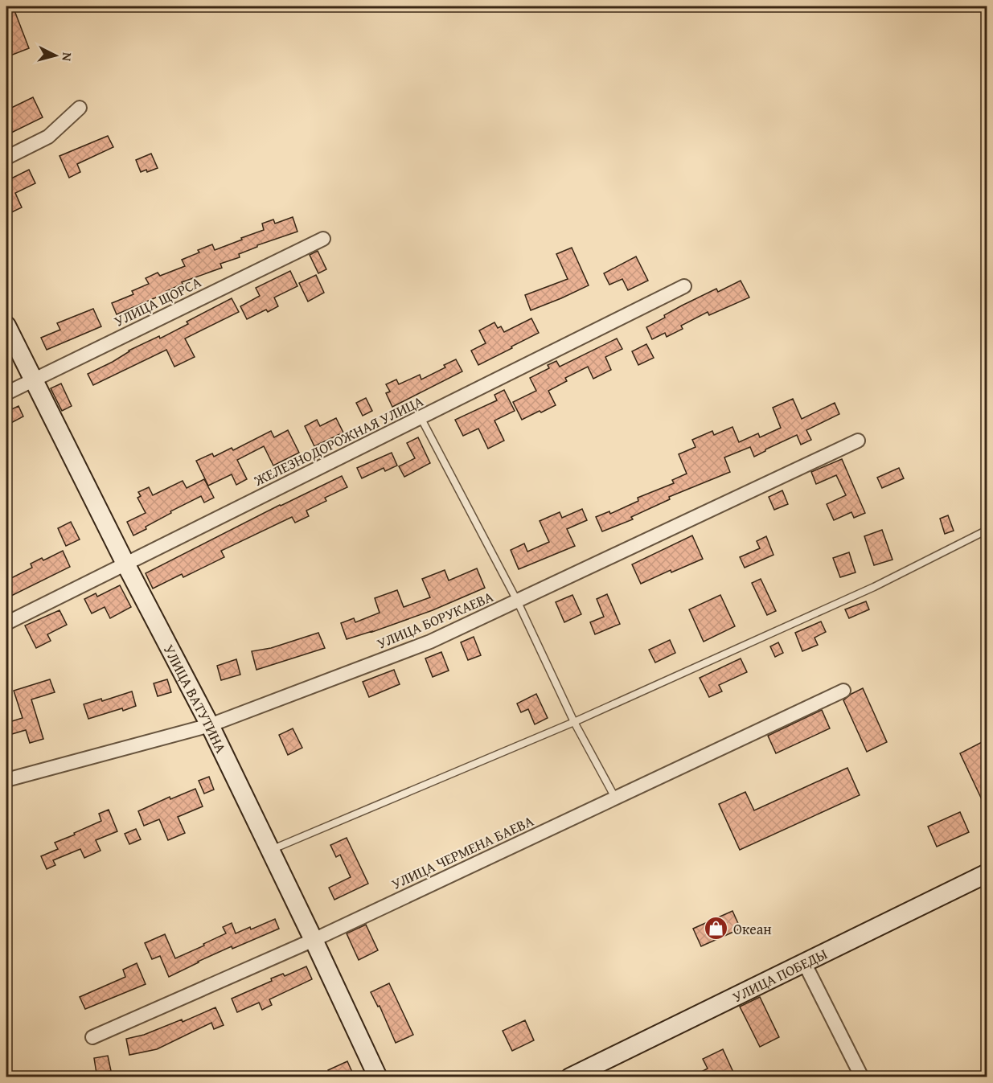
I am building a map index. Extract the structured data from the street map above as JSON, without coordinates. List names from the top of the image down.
{
  "streets": {
    "street": [
      "УЛИЦА ЩОРСА",
      "ЖЕЛЕЗНОДОРОЖНАЯ УЛИЦА",
      "УЛИЦА БОРУКАЕВА",
      "УЛИЦА ВАТУТИНА",
      "УЛИЦА ЧЕРМЕНА БАЕВА",
      "УЛИЦА ПОБЕДЫ"
    ]
  },
  "crossings": [
    ["УЛИЦА ЩОРСА", "УЛИЦА ВАТУТИНА"],
    ["ЖЕЛЕЗНОДОРОЖНАЯ УЛИЦА", "УЛИЦА ВАТУТИНА"],
    ["УЛИЦА БОРУКАЕВА", "УЛИЦА ВАТУТИНА"],
    ["УЛИЦА ВАТУТИНА", "УЛИЦА ЧЕРМЕНА БАЕВА"]
  ],
  "places": {
    "shop": ["Океан"]
  },
  "north": "right"
}
